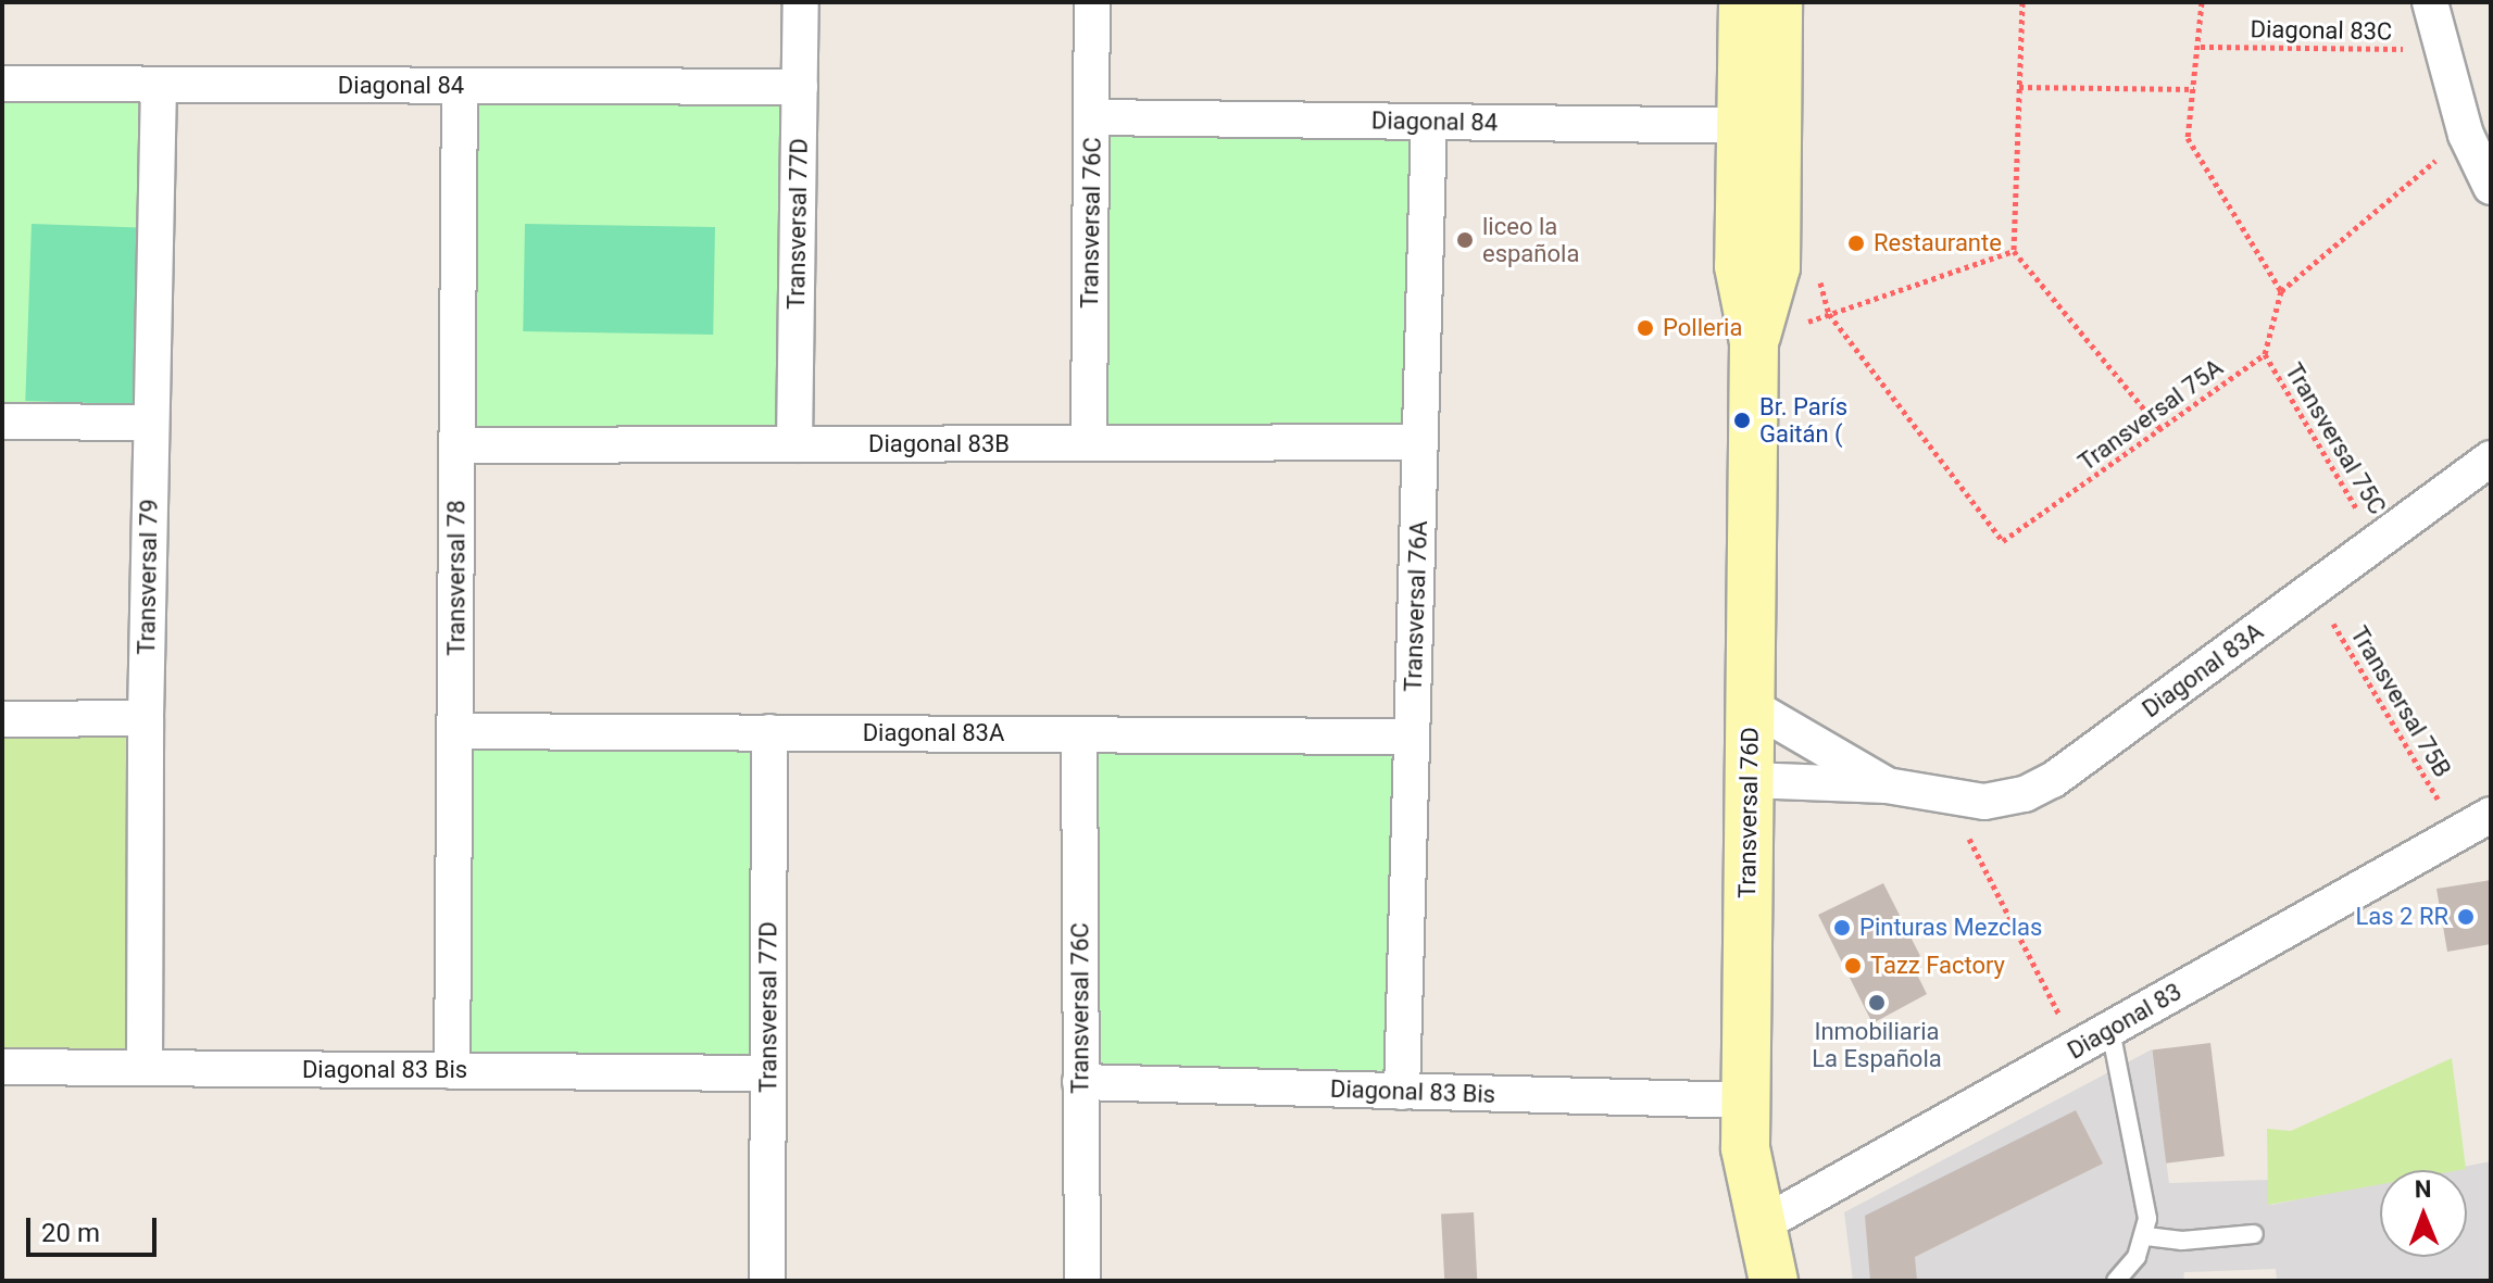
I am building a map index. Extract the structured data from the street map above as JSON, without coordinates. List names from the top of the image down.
{
  "streets": {
    "main road": ["Transversal 76D"],
    "street": [
      "Diagonal 84",
      "Transversal 76C",
      "Transversal 77D",
      "Diagonal 83B",
      "Transversal 79",
      "Transversal 78",
      "Transversal 76A",
      "Diagonal 83A",
      "Diagonal 83",
      "Diagonal 83 Bis"
    ],
    "path": [
      "Diagonal 83C",
      "Transversal 75A",
      "Transversal 75C",
      "Transversal 75B"
    ]
  },
  "crossings": [
    ["Diagonal 84", "Transversal 76C"],
    ["Diagonal 84", "Transversal 77D"],
    ["Diagonal 84", "Transversal 79"],
    ["Diagonal 84", "Transversal 78"],
    ["Diagonal 84", "Transversal 76A"],
    ["Diagonal 84", "Transversal 76D"],
    ["Transversal 76C", "Diagonal 83B"],
    ["Transversal 76C", "Diagonal 83A"],
    ["Transversal 76C", "Diagonal 83 Bis"],
    ["Transversal 77D", "Diagonal 83B"],
    ["Transversal 77D", "Diagonal 83A"],
    ["Transversal 77D", "Diagonal 83 Bis"],
    ["Transversal 75A", "Transversal 75C"],
    ["Transversal 75C", "Diagonal 83A"],
    ["Diagonal 83B", "Transversal 78"],
    ["Diagonal 83B", "Transversal 76A"],
    ["Transversal 79", "Diagonal 83 Bis"],
    ["Transversal 78", "Diagonal 83A"],
    ["Transversal 78", "Diagonal 83 Bis"],
    ["Transversal 76A", "Diagonal 83A"],
    ["Transversal 76A", "Diagonal 83 Bis"],
    ["Diagonal 83A", "Transversal 75B"],
    ["Diagonal 83A", "Transversal 76D"],
    ["Transversal 75B", "Diagonal 83"],
    ["Transversal 76D", "Diagonal 83"],
    ["Transversal 76D", "Diagonal 83 Bis"]
  ],
  "places": [
    "liceo la española",
    "Restaurante",
    "Polleria",
    "Br. París Gaitán (",
    "Las 2 RR",
    "Pinturas Mezclas",
    "Tazz Factory",
    "Inmobiliaria La Española"
  ],
  "scale_bar": "20 m",
  "north": "top"
}
